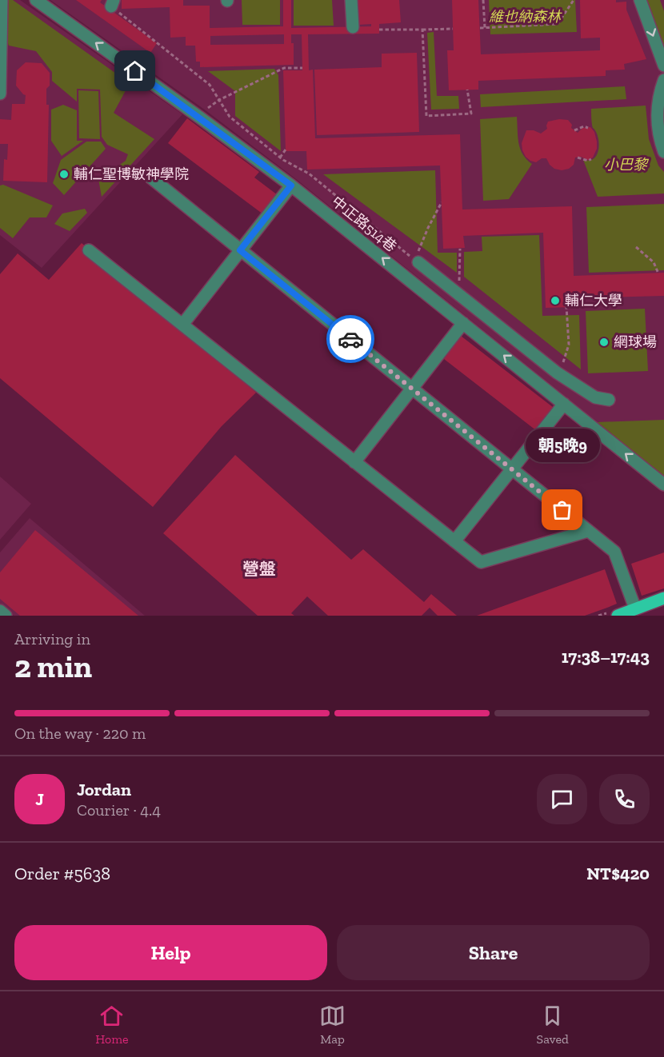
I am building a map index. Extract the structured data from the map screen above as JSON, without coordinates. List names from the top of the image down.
{
  "streets": {
    "street": ["中正路514巷"]
  },
  "districts": ["營盤"],
  "parks": ["維也納森林", "小巴黎"],
  "places": [
    "輔仁聖博敏神學院",
    "輔仁大學",
    "網球場",
    "朝5晚9"
  ],
  "page": {
    "bubble": "朝5晚9",
    "heading": ["2 min", "Arriving in", "17:38–17:43"],
    "panel": [
      "Jordan",
      "Courier · 4.4",
      "Order #5638",
      "NT$420"
    ],
    "bar": "On the way · 220 m",
    "round": "J",
    "buttons": ["Help", "Share"],
    "tabs": ["Home", "Map", "Saved"]
  }
}
